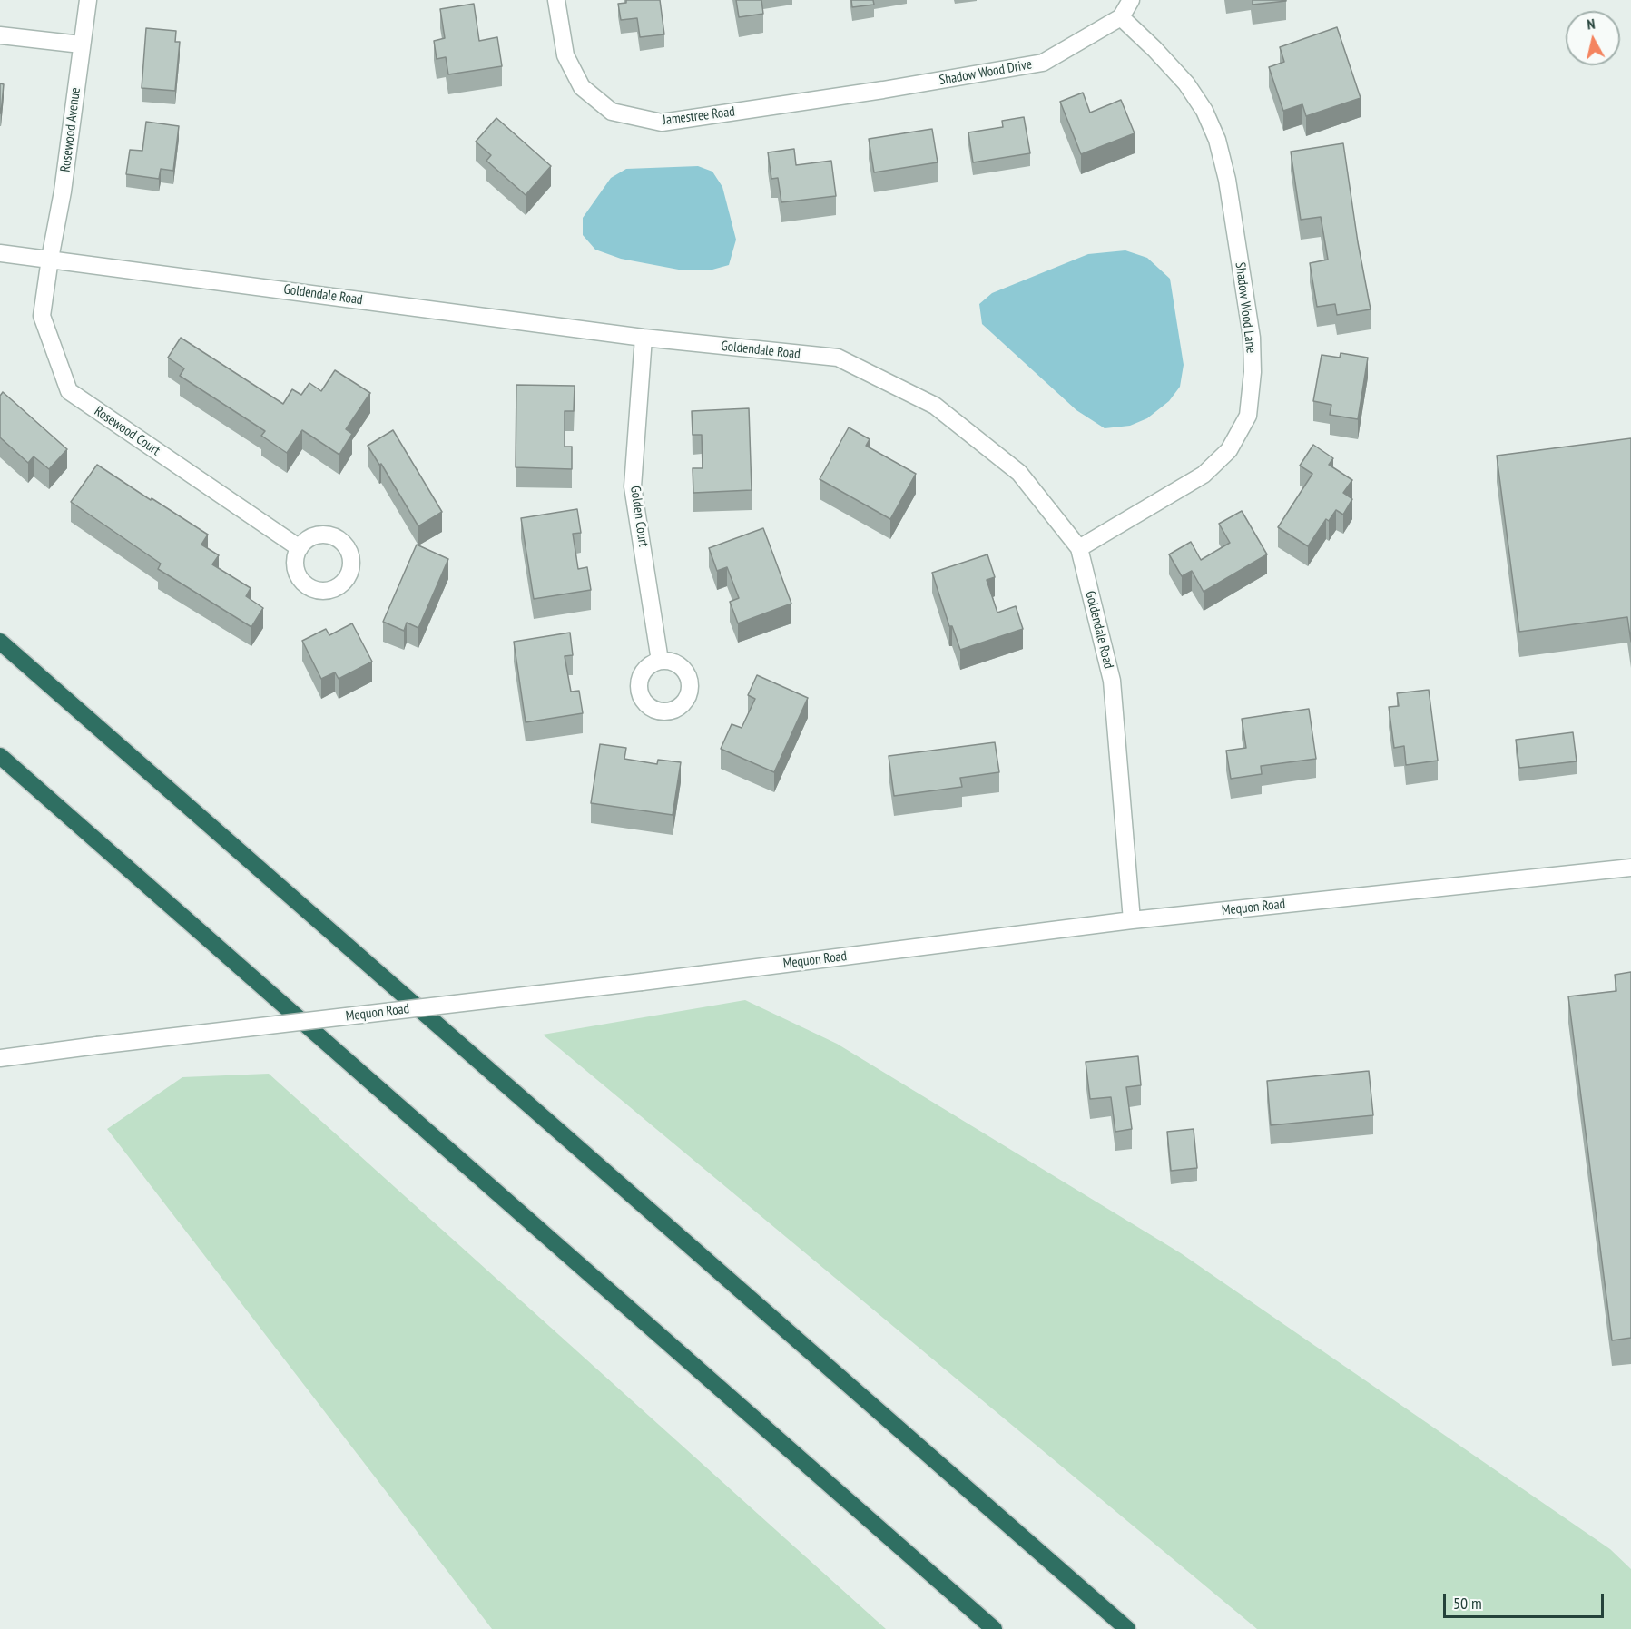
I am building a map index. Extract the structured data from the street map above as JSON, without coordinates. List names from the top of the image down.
{
  "streets": {
    "street": [
      "Shadow Wood Drive",
      "Jamestree Road",
      "Rosewood Avenue",
      "Goldendale Road",
      "Shadow Wood Lane",
      "Rosewood Court",
      "Golden Court",
      "Mequon Road"
    ]
  },
  "crossings": [
    ["Shadow Wood Drive", "Jamestree Road"],
    ["Shadow Wood Drive", "Shadow Wood Lane"],
    ["Rosewood Avenue", "Goldendale Road"],
    ["Rosewood Avenue", "Rosewood Court"],
    ["Goldendale Road", "Shadow Wood Lane"],
    ["Goldendale Road", "Rosewood Court"],
    ["Goldendale Road", "Golden Court"],
    ["Goldendale Road", "Mequon Road"]
  ],
  "scale_bar": "50 m",
  "north": "top"
}
